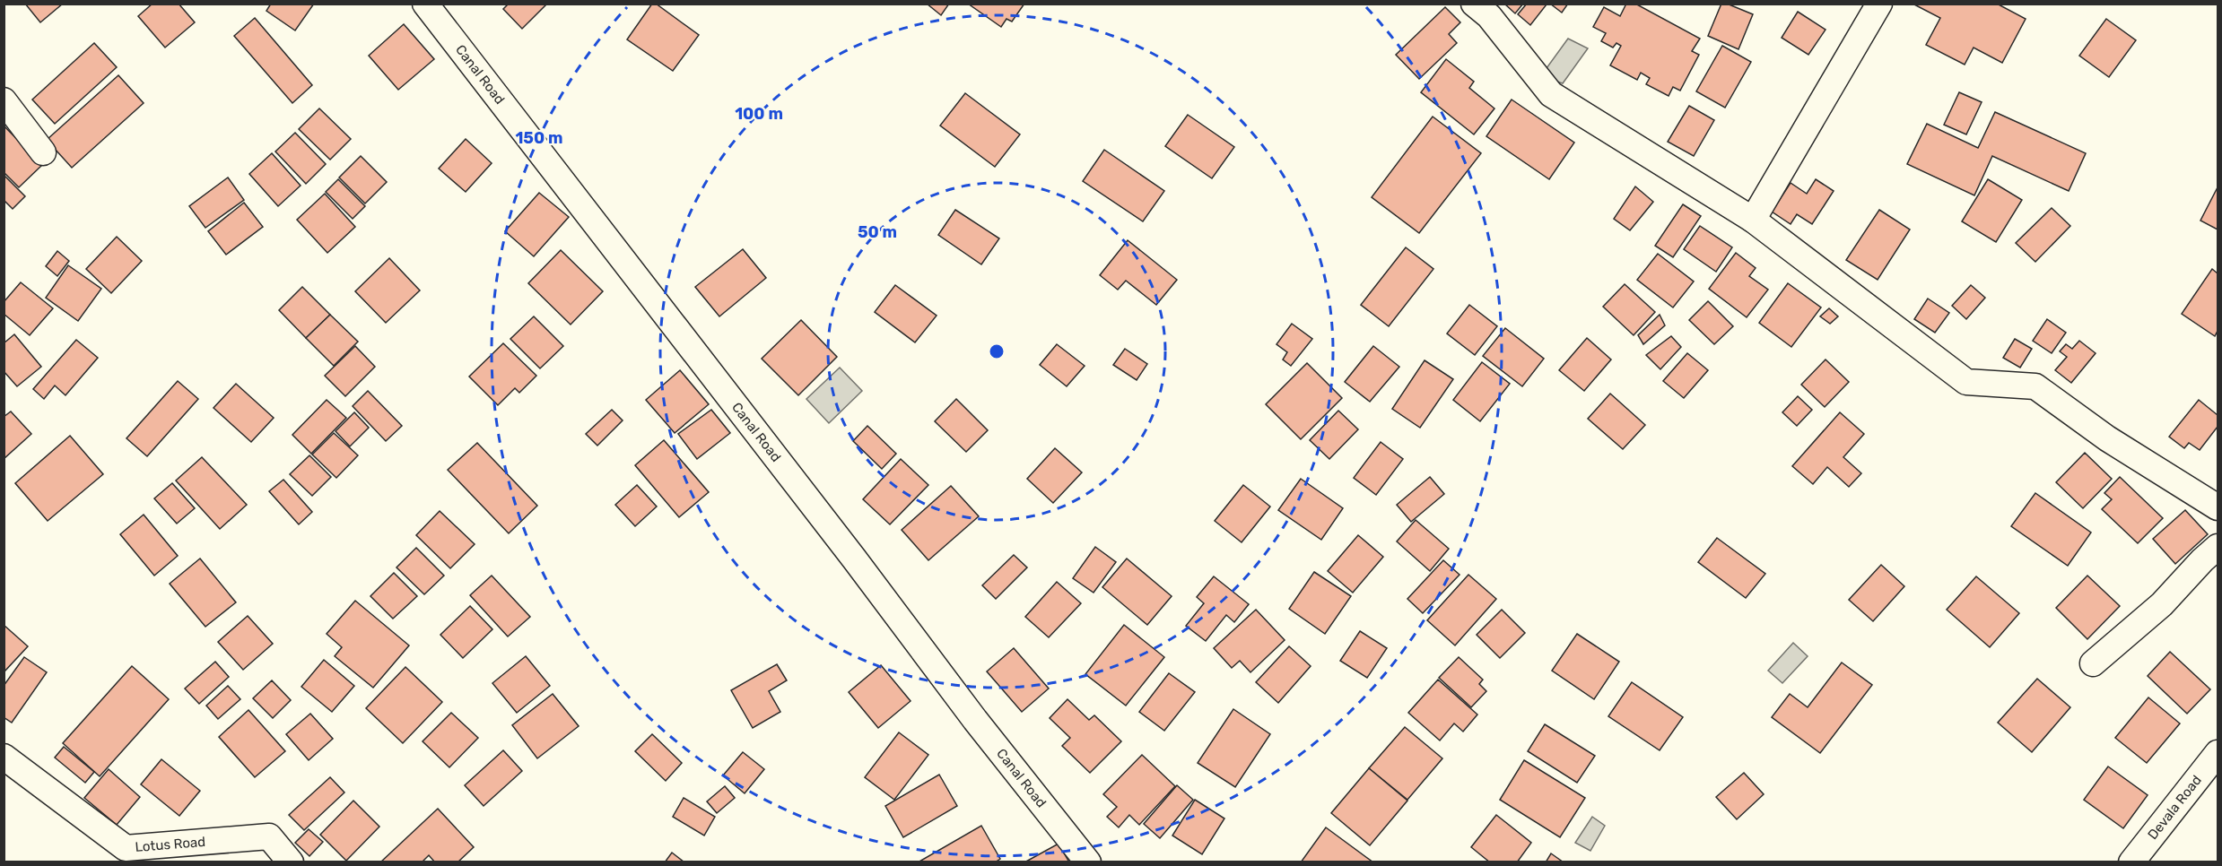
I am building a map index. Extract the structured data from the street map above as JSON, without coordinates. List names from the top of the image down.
{
  "streets": {
    "street": ["Canal Road", "Devala Road", "Lotus Road"]
  },
  "rings": ["100 m", "150 m", "50 m"]
}
